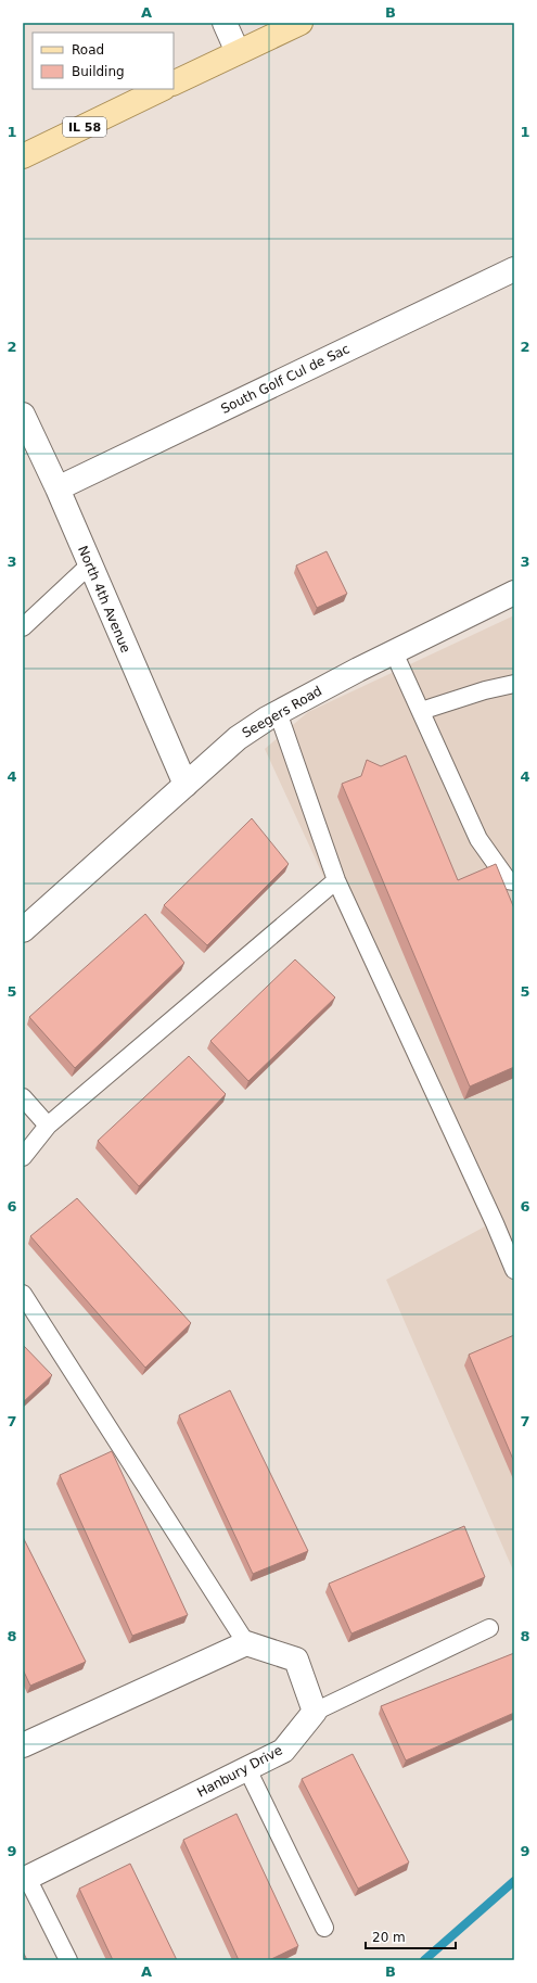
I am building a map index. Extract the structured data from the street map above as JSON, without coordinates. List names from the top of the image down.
{
  "streets": {
    "main road": ["IL 58"],
    "street": [
      "South Golf Cul de Sac",
      "North 4th Avenue",
      "Seegers Road",
      "Hanbury Drive"
    ]
  },
  "crossings": [
    ["South Golf Cul de Sac", "North 4th Avenue"],
    ["North 4th Avenue", "Seegers Road"]
  ],
  "legend": ["Road", "Building"],
  "scale_bar": "20 m",
  "grid": {
    "columns": ["A", "B"],
    "rows": [
      "1",
      "2",
      "3",
      "4",
      "5",
      "6",
      "7",
      "8",
      "9"
    ]
  }
}
